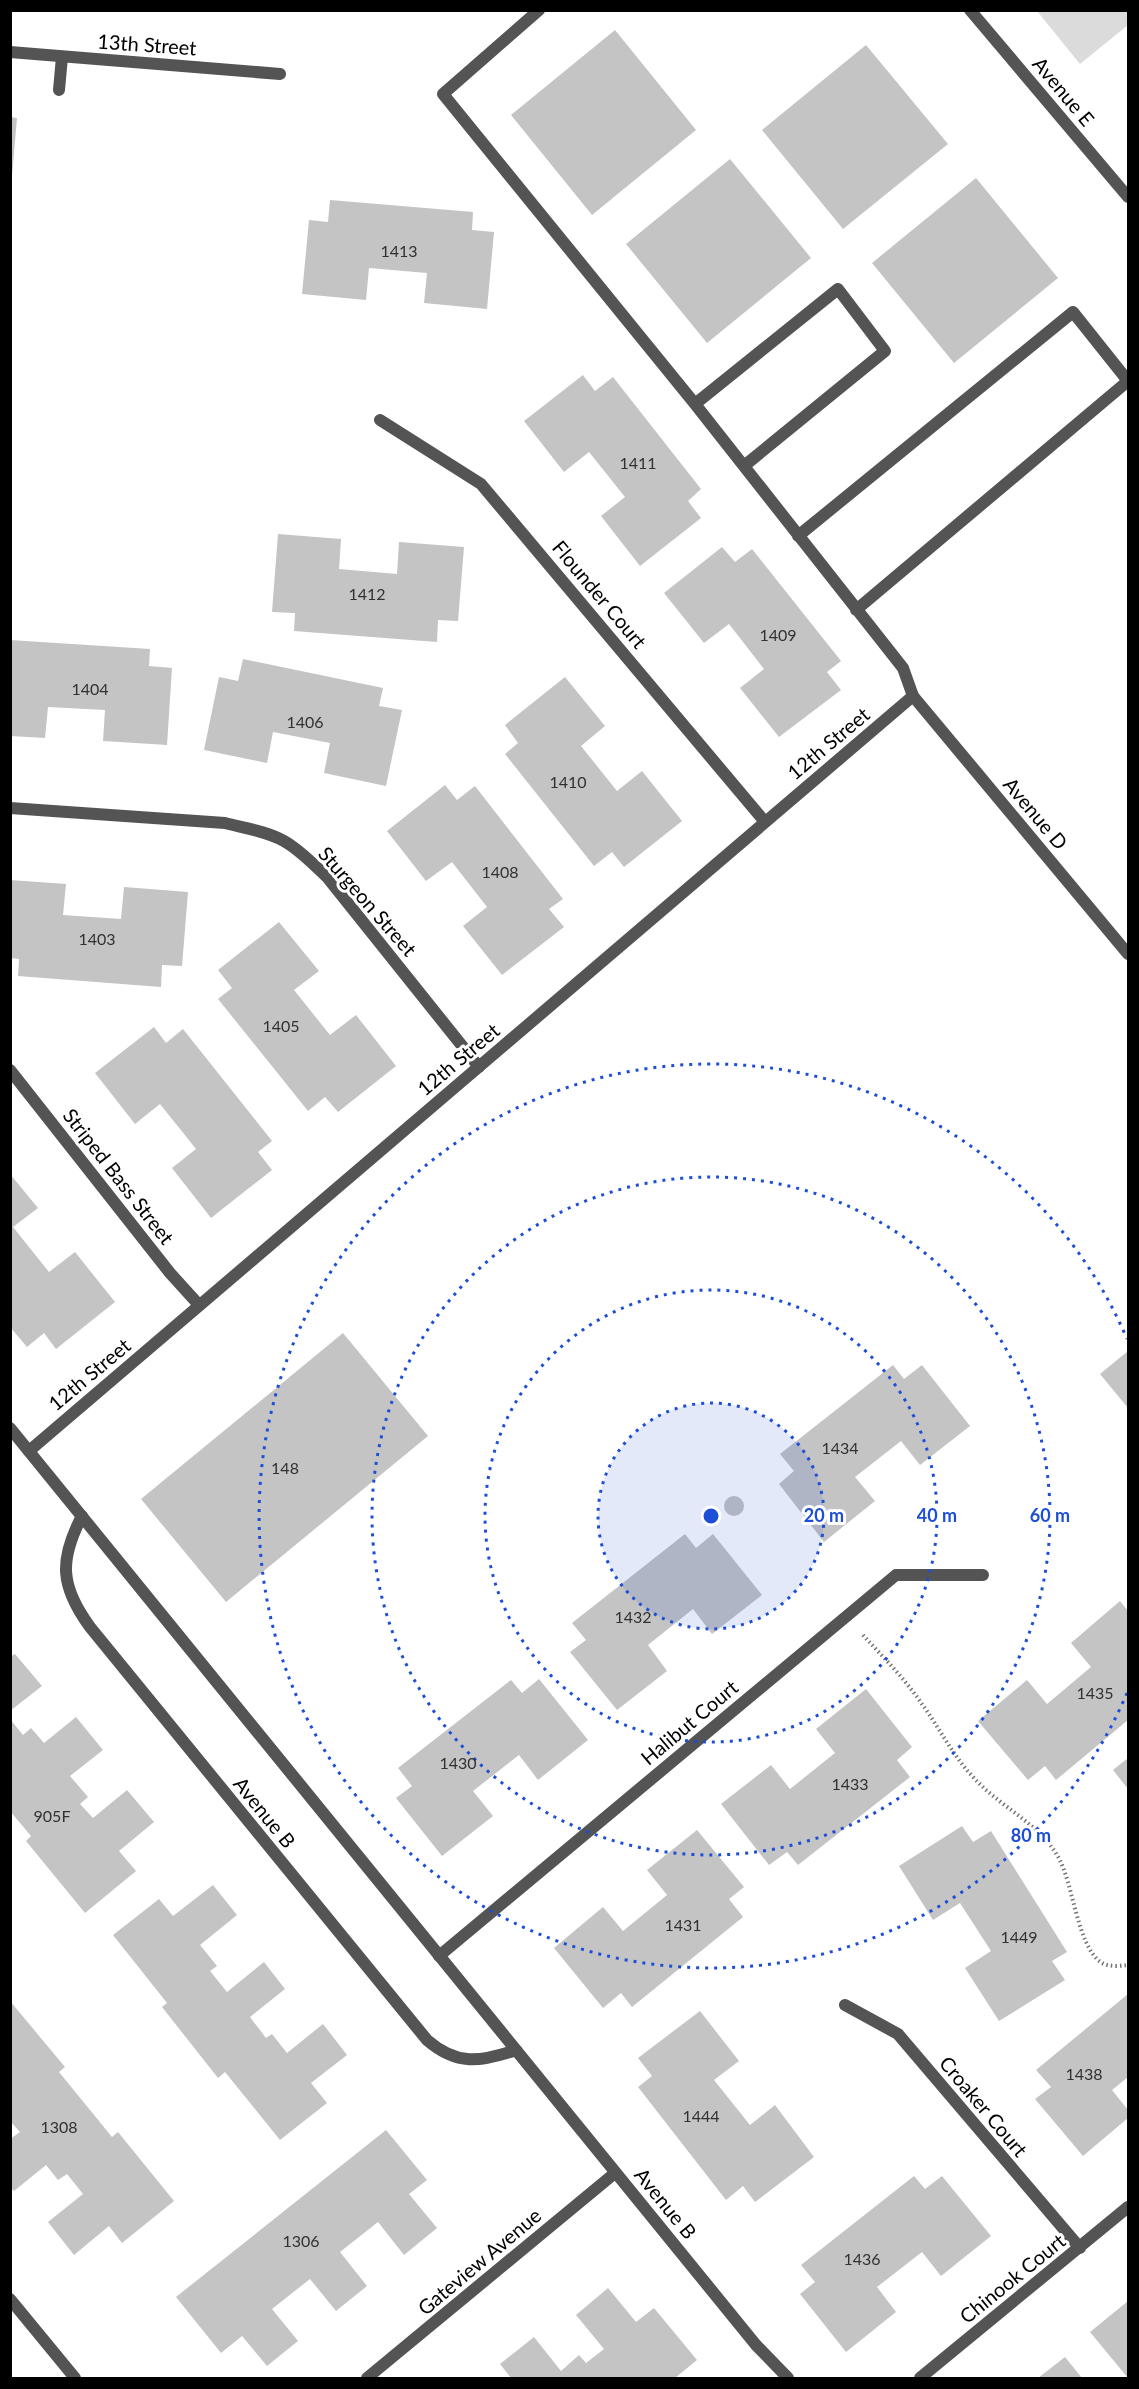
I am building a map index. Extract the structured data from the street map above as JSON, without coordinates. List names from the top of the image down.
{
  "streets": {
    "street": [
      "13th Street",
      "Avenue E",
      "Flounder Court",
      "12th Street",
      "Avenue D",
      "Sturgeon Street",
      "Striped Bass Street",
      "Halibut Court",
      "Avenue B",
      "Croaker Court",
      "Gateview Avenue",
      "Chinook Court"
    ]
  },
  "crossings": [
    ["Flounder Court", "12th Street"],
    ["12th Street", "Avenue D"],
    ["12th Street", "Sturgeon Street"],
    ["12th Street", "Striped Bass Street"],
    ["12th Street", "Avenue B"],
    ["Halibut Court", "Avenue B"],
    ["Avenue B", "Gateview Avenue"],
    ["Croaker Court", "Chinook Court"]
  ],
  "house_numbers": [
    "1413",
    "1411",
    "1412",
    "1409",
    "1404",
    "1406",
    "1410",
    "1408",
    "1403",
    "1405",
    "1434",
    "148",
    "1432",
    "1435",
    "1430",
    "1433",
    "905F",
    "1431",
    "1449",
    "1438",
    "1444",
    "1308",
    "1306",
    "1436"
  ],
  "rings": [
    "20 m",
    "40 m",
    "60 m",
    "80 m"
  ]
}
